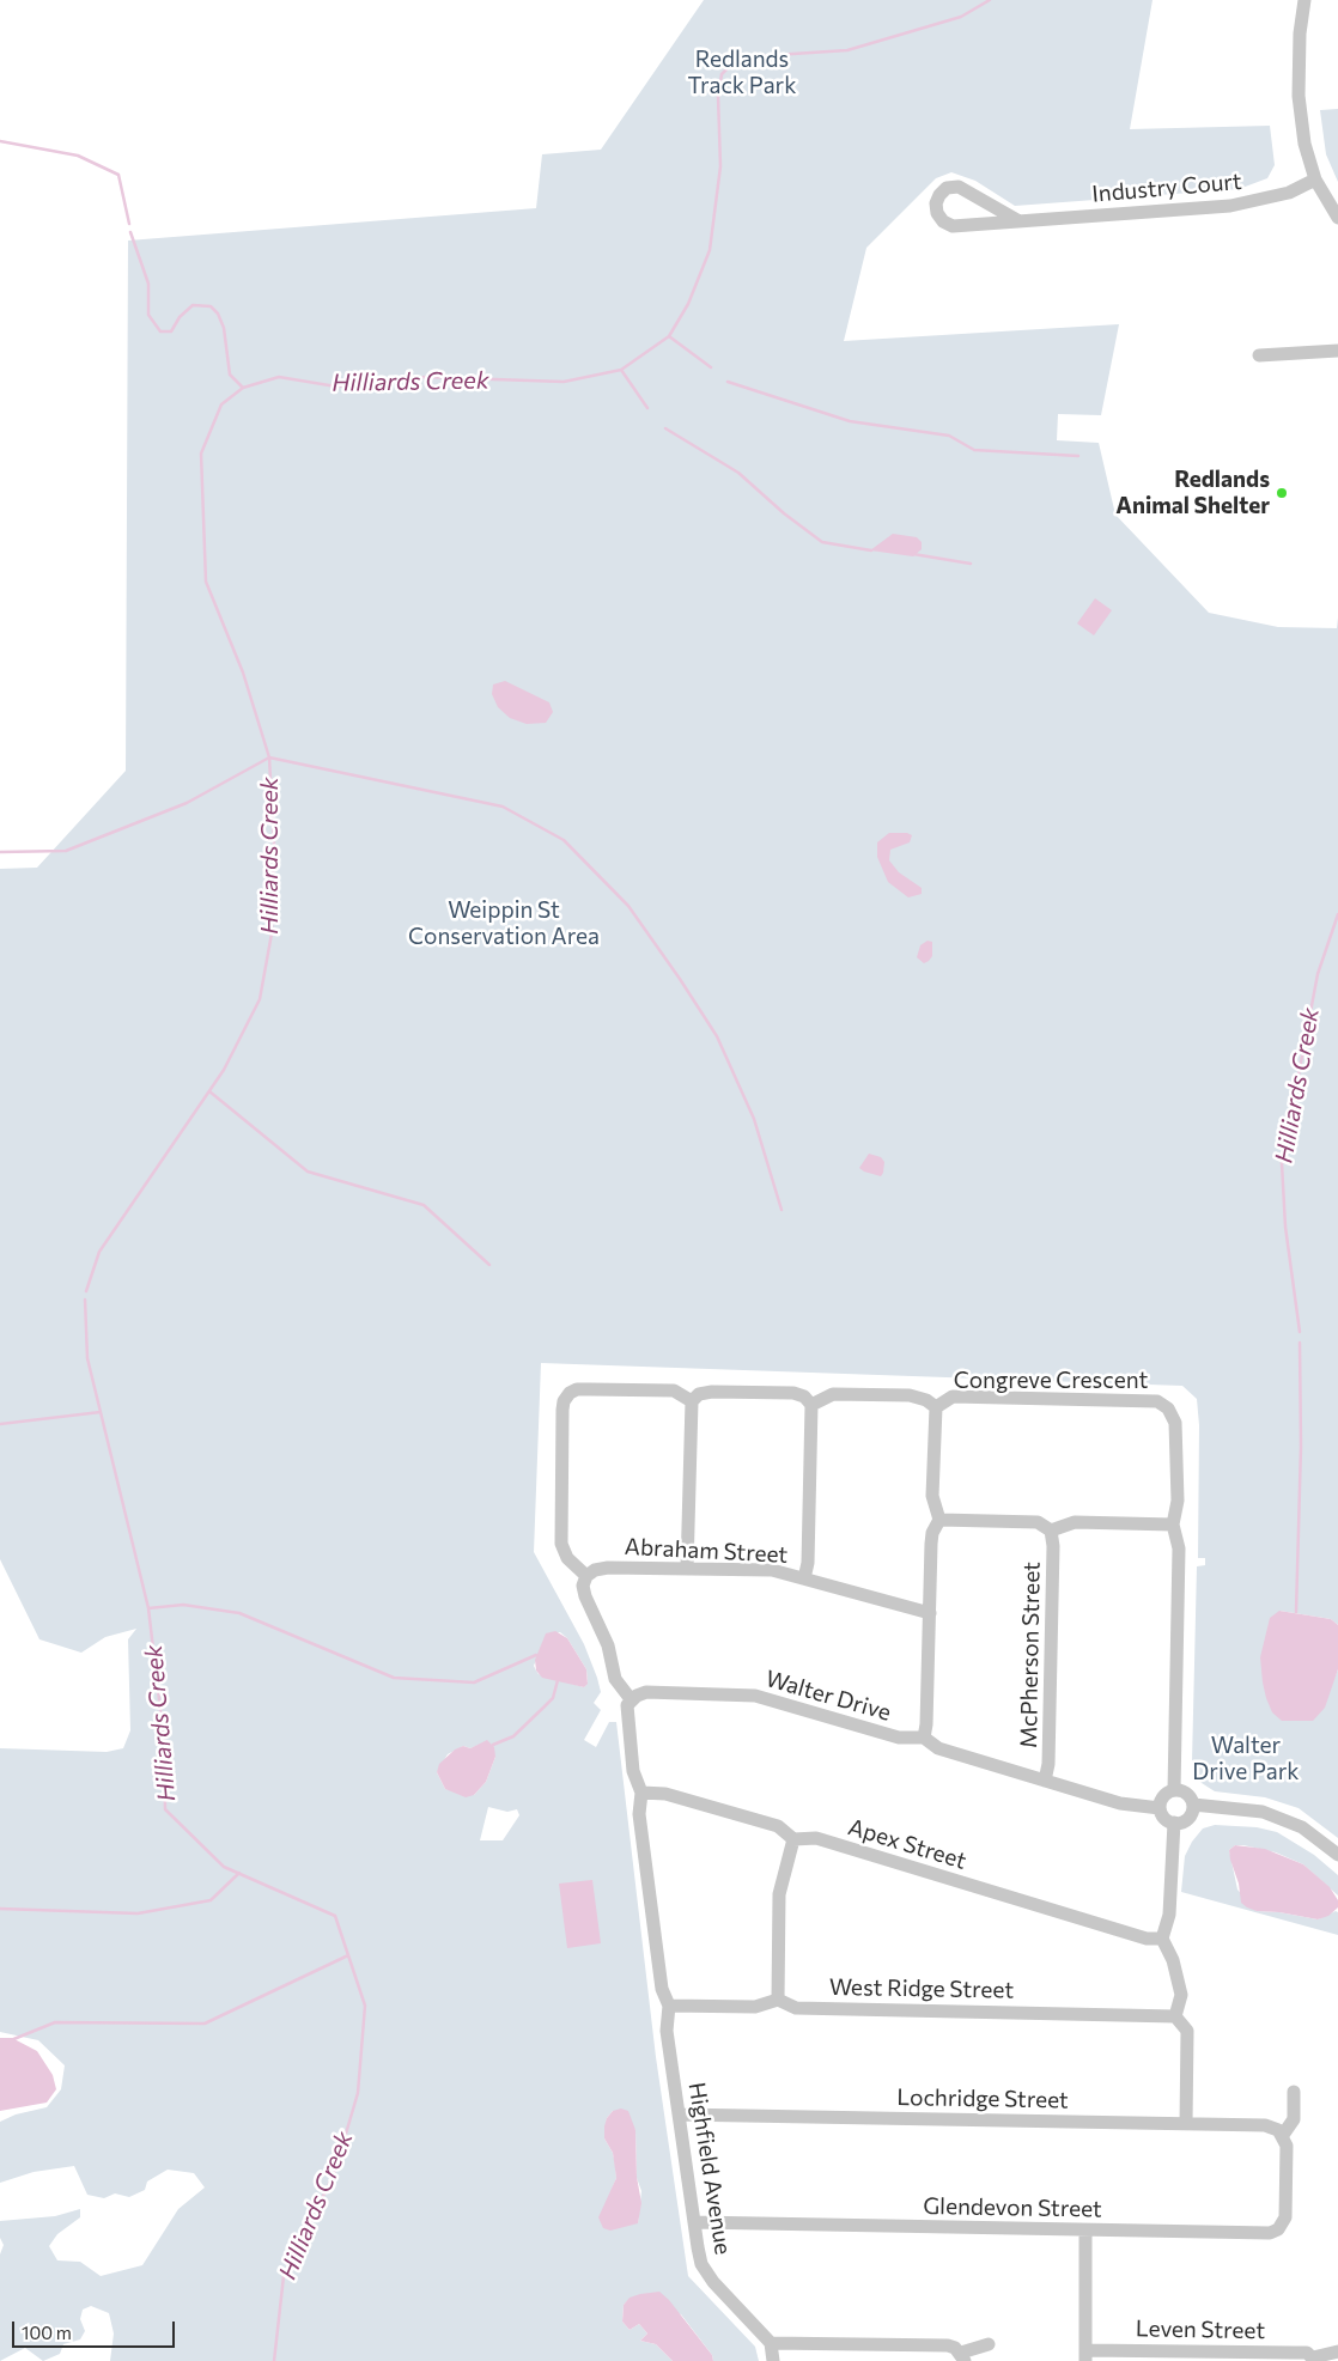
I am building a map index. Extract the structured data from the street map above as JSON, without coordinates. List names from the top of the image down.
{
  "streets": {
    "street": [
      "Industry Court",
      "Congreve Crescent",
      "Abraham Street",
      "McPherson Street",
      "Walter Drive",
      "Apex Street",
      "West Ridge Street",
      "Lochridge Street",
      "Highfield Avenue",
      "Glendevon Street",
      "Leven Street"
    ]
  },
  "crossings": [
    ["Congreve Crescent", "Walter Drive"],
    ["McPherson Street", "Walter Drive"],
    ["West Ridge Street", "Highfield Avenue"],
    ["Lochridge Street", "Highfield Avenue"],
    ["Lochridge Street", "Glendevon Street"],
    ["Highfield Avenue", "Glendevon Street"]
  ],
  "water": ["Hilliards Creek"],
  "parks": ["Redlands Track Park", "Weippin St Conservation Area", "Walter Drive Park"],
  "places": ["Redlands Animal Shelter"],
  "scale_bar": "100 m"
}
